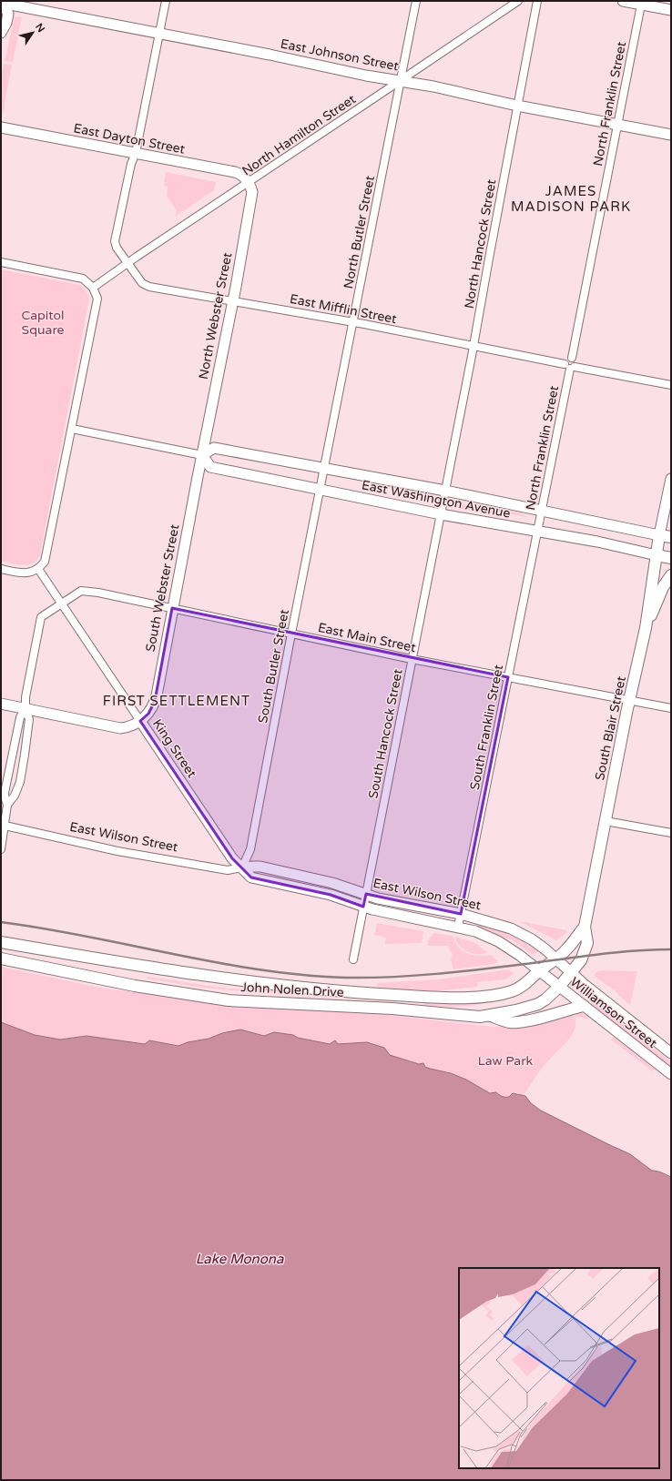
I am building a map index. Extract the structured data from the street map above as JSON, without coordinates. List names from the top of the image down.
{
  "streets": {
    "main road": ["East Washington Avenue", "South Blair Street", "John Nolen Drive"],
    "street": [
      "East Johnson Street",
      "North Franklin Street",
      "North Hamilton Street",
      "East Dayton Street",
      "North Butler Street",
      "North Hancock Street",
      "East Mifflin Street",
      "North Webster Street",
      "South Webster Street",
      "East Main Street",
      "South Butler Street",
      "South Franklin Street",
      "South Hancock Street",
      "King Street",
      "East Wilson Street",
      "Williamson Street"
    ]
  },
  "crossings": [
    ["East Johnson Street", "North Franklin Street"],
    ["East Johnson Street", "North Hamilton Street"],
    ["East Johnson Street", "North Butler Street"],
    ["East Johnson Street", "North Hancock Street"],
    ["East Johnson Street", "East Mifflin Street"],
    ["North Franklin Street", "East Mifflin Street"],
    ["North Franklin Street", "East Washington Avenue"],
    ["North Franklin Street", "South Franklin Street"],
    ["North Hamilton Street", "East Dayton Street"],
    ["North Hamilton Street", "North Butler Street"],
    ["North Hamilton Street", "East Mifflin Street"],
    ["North Hamilton Street", "North Webster Street"],
    ["East Dayton Street", "East Mifflin Street"],
    ["East Dayton Street", "North Webster Street"],
    ["North Butler Street", "East Mifflin Street"],
    ["North Butler Street", "East Washington Avenue"],
    ["North Butler Street", "South Butler Street"],
    ["North Hancock Street", "East Mifflin Street"],
    ["North Hancock Street", "East Washington Avenue"],
    ["North Hancock Street", "South Hancock Street"],
    ["East Mifflin Street", "North Webster Street"],
    ["North Webster Street", "East Washington Avenue"],
    ["North Webster Street", "South Webster Street"],
    ["East Washington Avenue", "South Webster Street"],
    ["East Washington Avenue", "South Butler Street"],
    ["East Washington Avenue", "South Franklin Street"],
    ["East Washington Avenue", "South Blair Street"],
    ["East Washington Avenue", "South Hancock Street"],
    ["South Webster Street", "East Main Street"],
    ["South Webster Street", "King Street"],
    ["East Main Street", "South Butler Street"],
    ["East Main Street", "South Franklin Street"],
    ["East Main Street", "South Blair Street"],
    ["East Main Street", "South Hancock Street"],
    ["East Main Street", "King Street"],
    ["South Butler Street", "King Street"],
    ["South Butler Street", "East Wilson Street"],
    ["South Franklin Street", "East Wilson Street"],
    ["South Blair Street", "East Wilson Street"],
    ["South Blair Street", "John Nolen Drive"],
    ["South Blair Street", "Williamson Street"],
    ["South Hancock Street", "East Wilson Street"],
    ["King Street", "East Wilson Street"],
    ["East Wilson Street", "John Nolen Drive"],
    ["East Wilson Street", "Williamson Street"],
    ["John Nolen Drive", "Williamson Street"]
  ],
  "districts": ["JAMES MADISON PARK", "FIRST SETTLEMENT"],
  "water": ["Lake Monona"],
  "parks": ["Capitol Square", "Law Park"],
  "north": "top right"
}
